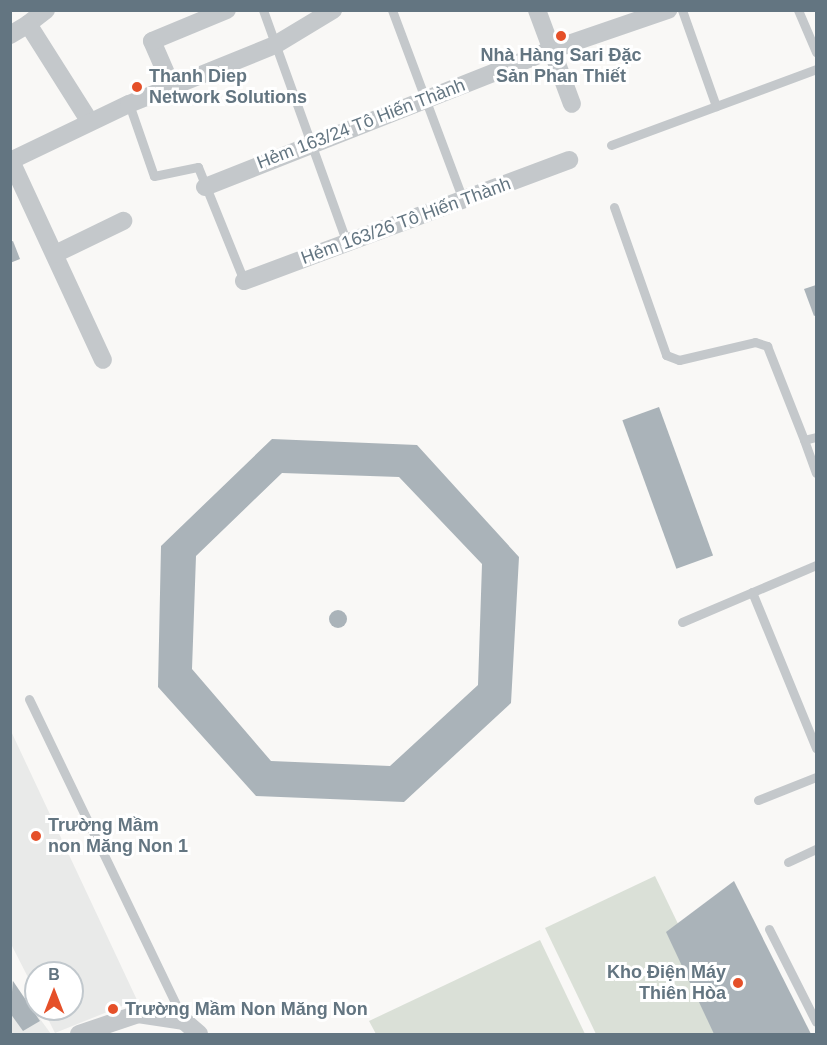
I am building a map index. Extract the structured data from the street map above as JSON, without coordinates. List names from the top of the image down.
{
  "streets": {
    "street": ["Hẻm 163/24 Tô Hiến Thành", "Hẻm 163/26 Tô Hiến Thành"]
  },
  "places": [
    "Nhà Hàng Sari Đặc Sản Phan Thiết",
    "Thanh Diep Network Solutions",
    "Trường Mầm non Măng Non 1",
    "Kho Điện Máy Thiên Hòa",
    "Trường Mầm Non Măng Non"
  ],
  "north": "top"
}
